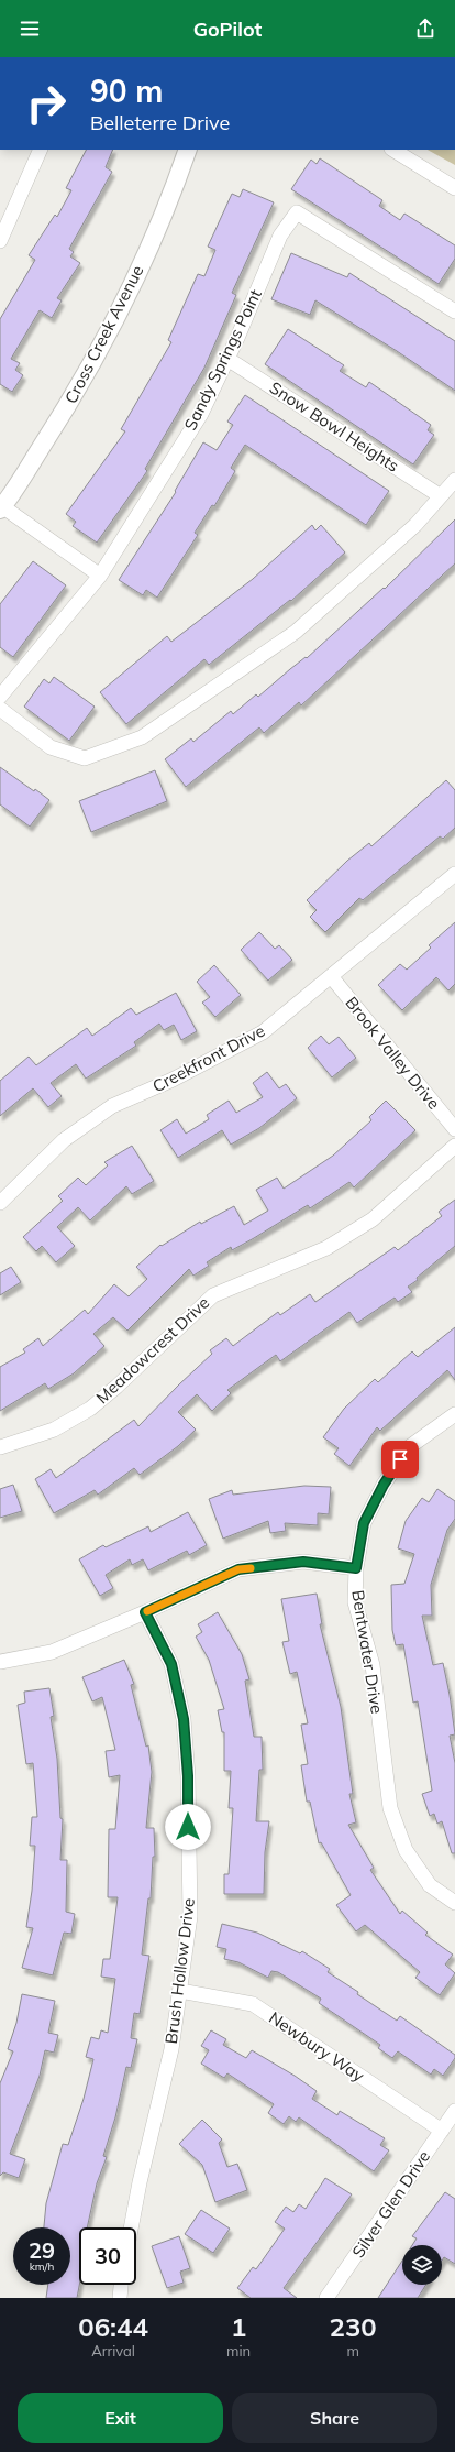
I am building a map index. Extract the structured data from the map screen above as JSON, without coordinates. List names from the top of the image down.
{
  "streets": {
    "street": [
      "Cross Creek Avenue",
      "Sandy Springs Point",
      "Snow Bowl Heights",
      "Brook Valley Drive",
      "Creekfront Drive",
      "Meadowcrest Drive",
      "Bentwater Drive",
      "Brush Hollow Drive",
      "Newbury Way",
      "Silver Glen Drive"
    ]
  },
  "crossings": [
    ["Sandy Springs Point", "Snow Bowl Heights"],
    ["Brook Valley Drive", "Creekfront Drive"],
    ["Brush Hollow Drive", "Newbury Way"],
    ["Newbury Way", "Silver Glen Drive"]
  ],
  "page": {
    "header": "GoPilot",
    "turn": ["90 m", "Belleterre Drive"],
    "speed": "29 km/h",
    "limit": "30",
    "eta": [
      "06:44",
      "Arrival",
      "1",
      "min",
      "230",
      "m"
    ],
    "buttons": ["Exit", "Share"]
  }
}
